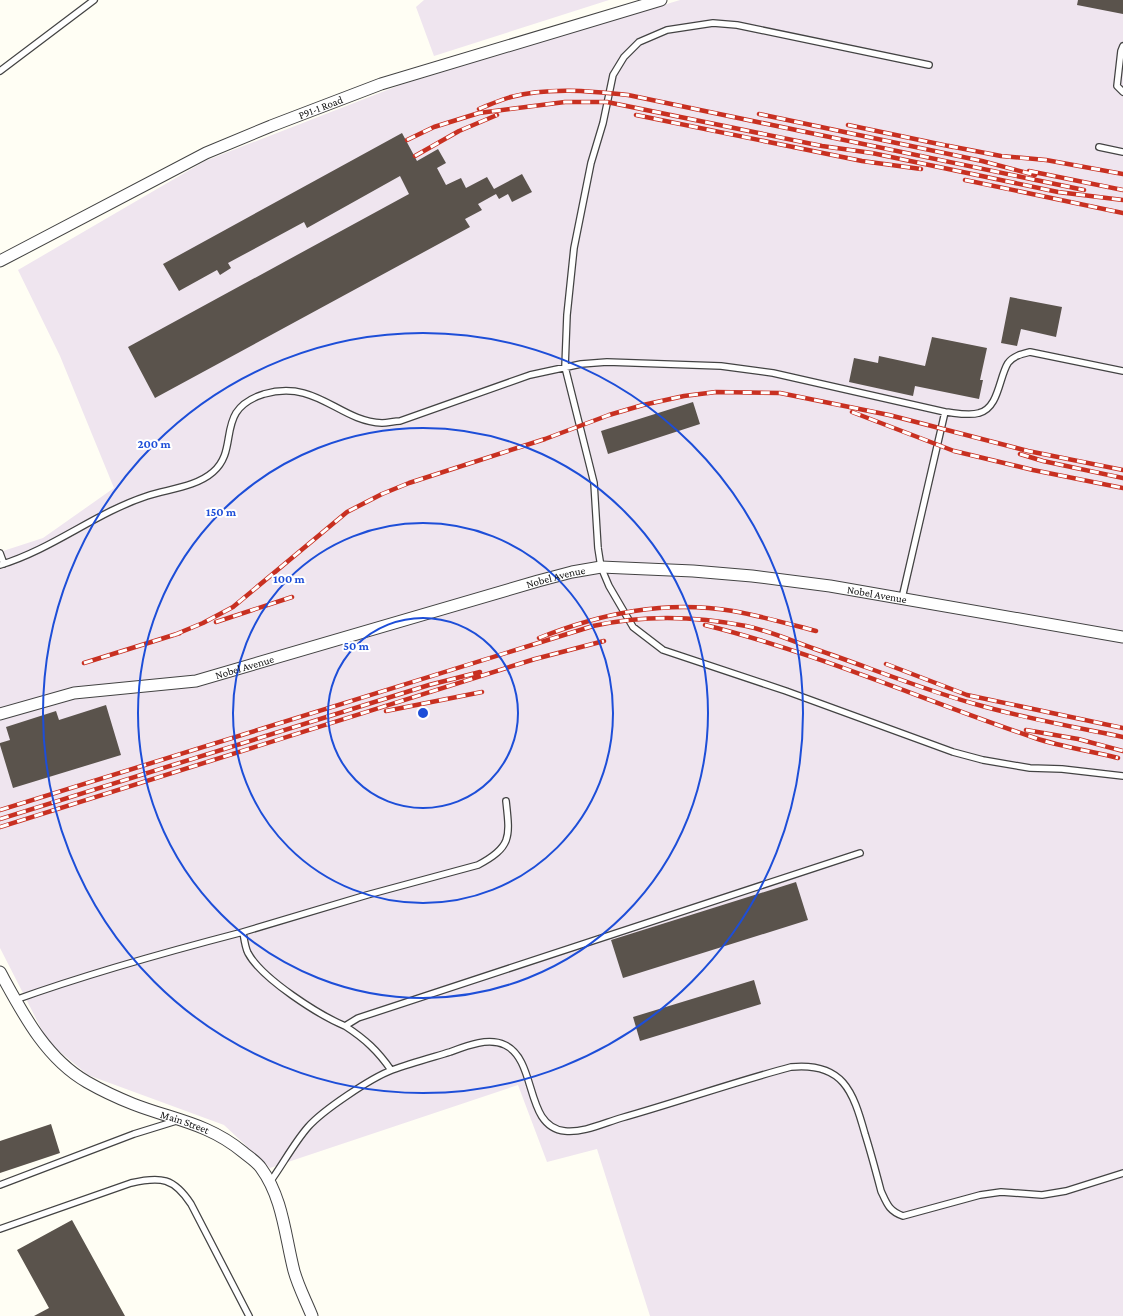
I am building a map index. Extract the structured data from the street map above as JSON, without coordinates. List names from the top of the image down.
{
  "streets": {
    "street": ["P91-1 Road", "Nobel Avenue", "Main Street"]
  },
  "rings": [
    "200 m",
    "150 m",
    "100 m",
    "50 m"
  ]
}
